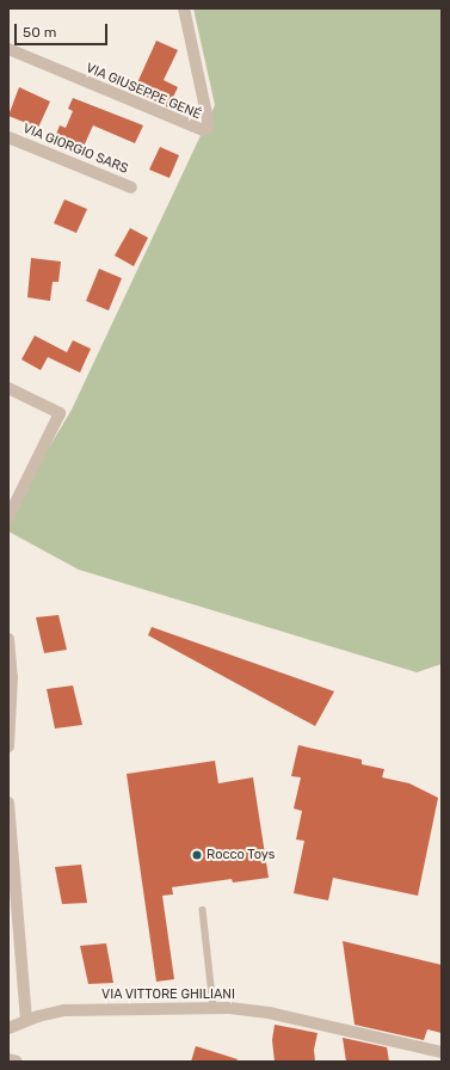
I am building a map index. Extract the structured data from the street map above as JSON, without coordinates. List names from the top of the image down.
{
  "streets": {
    "street": ["VIA GIUSEPPE GENÉ", "VIA GIORGIO SARS", "VIA VITTORE GHILIANI"]
  },
  "places": ["Rocco Toys"],
  "scale_bar": "50 m"
}
